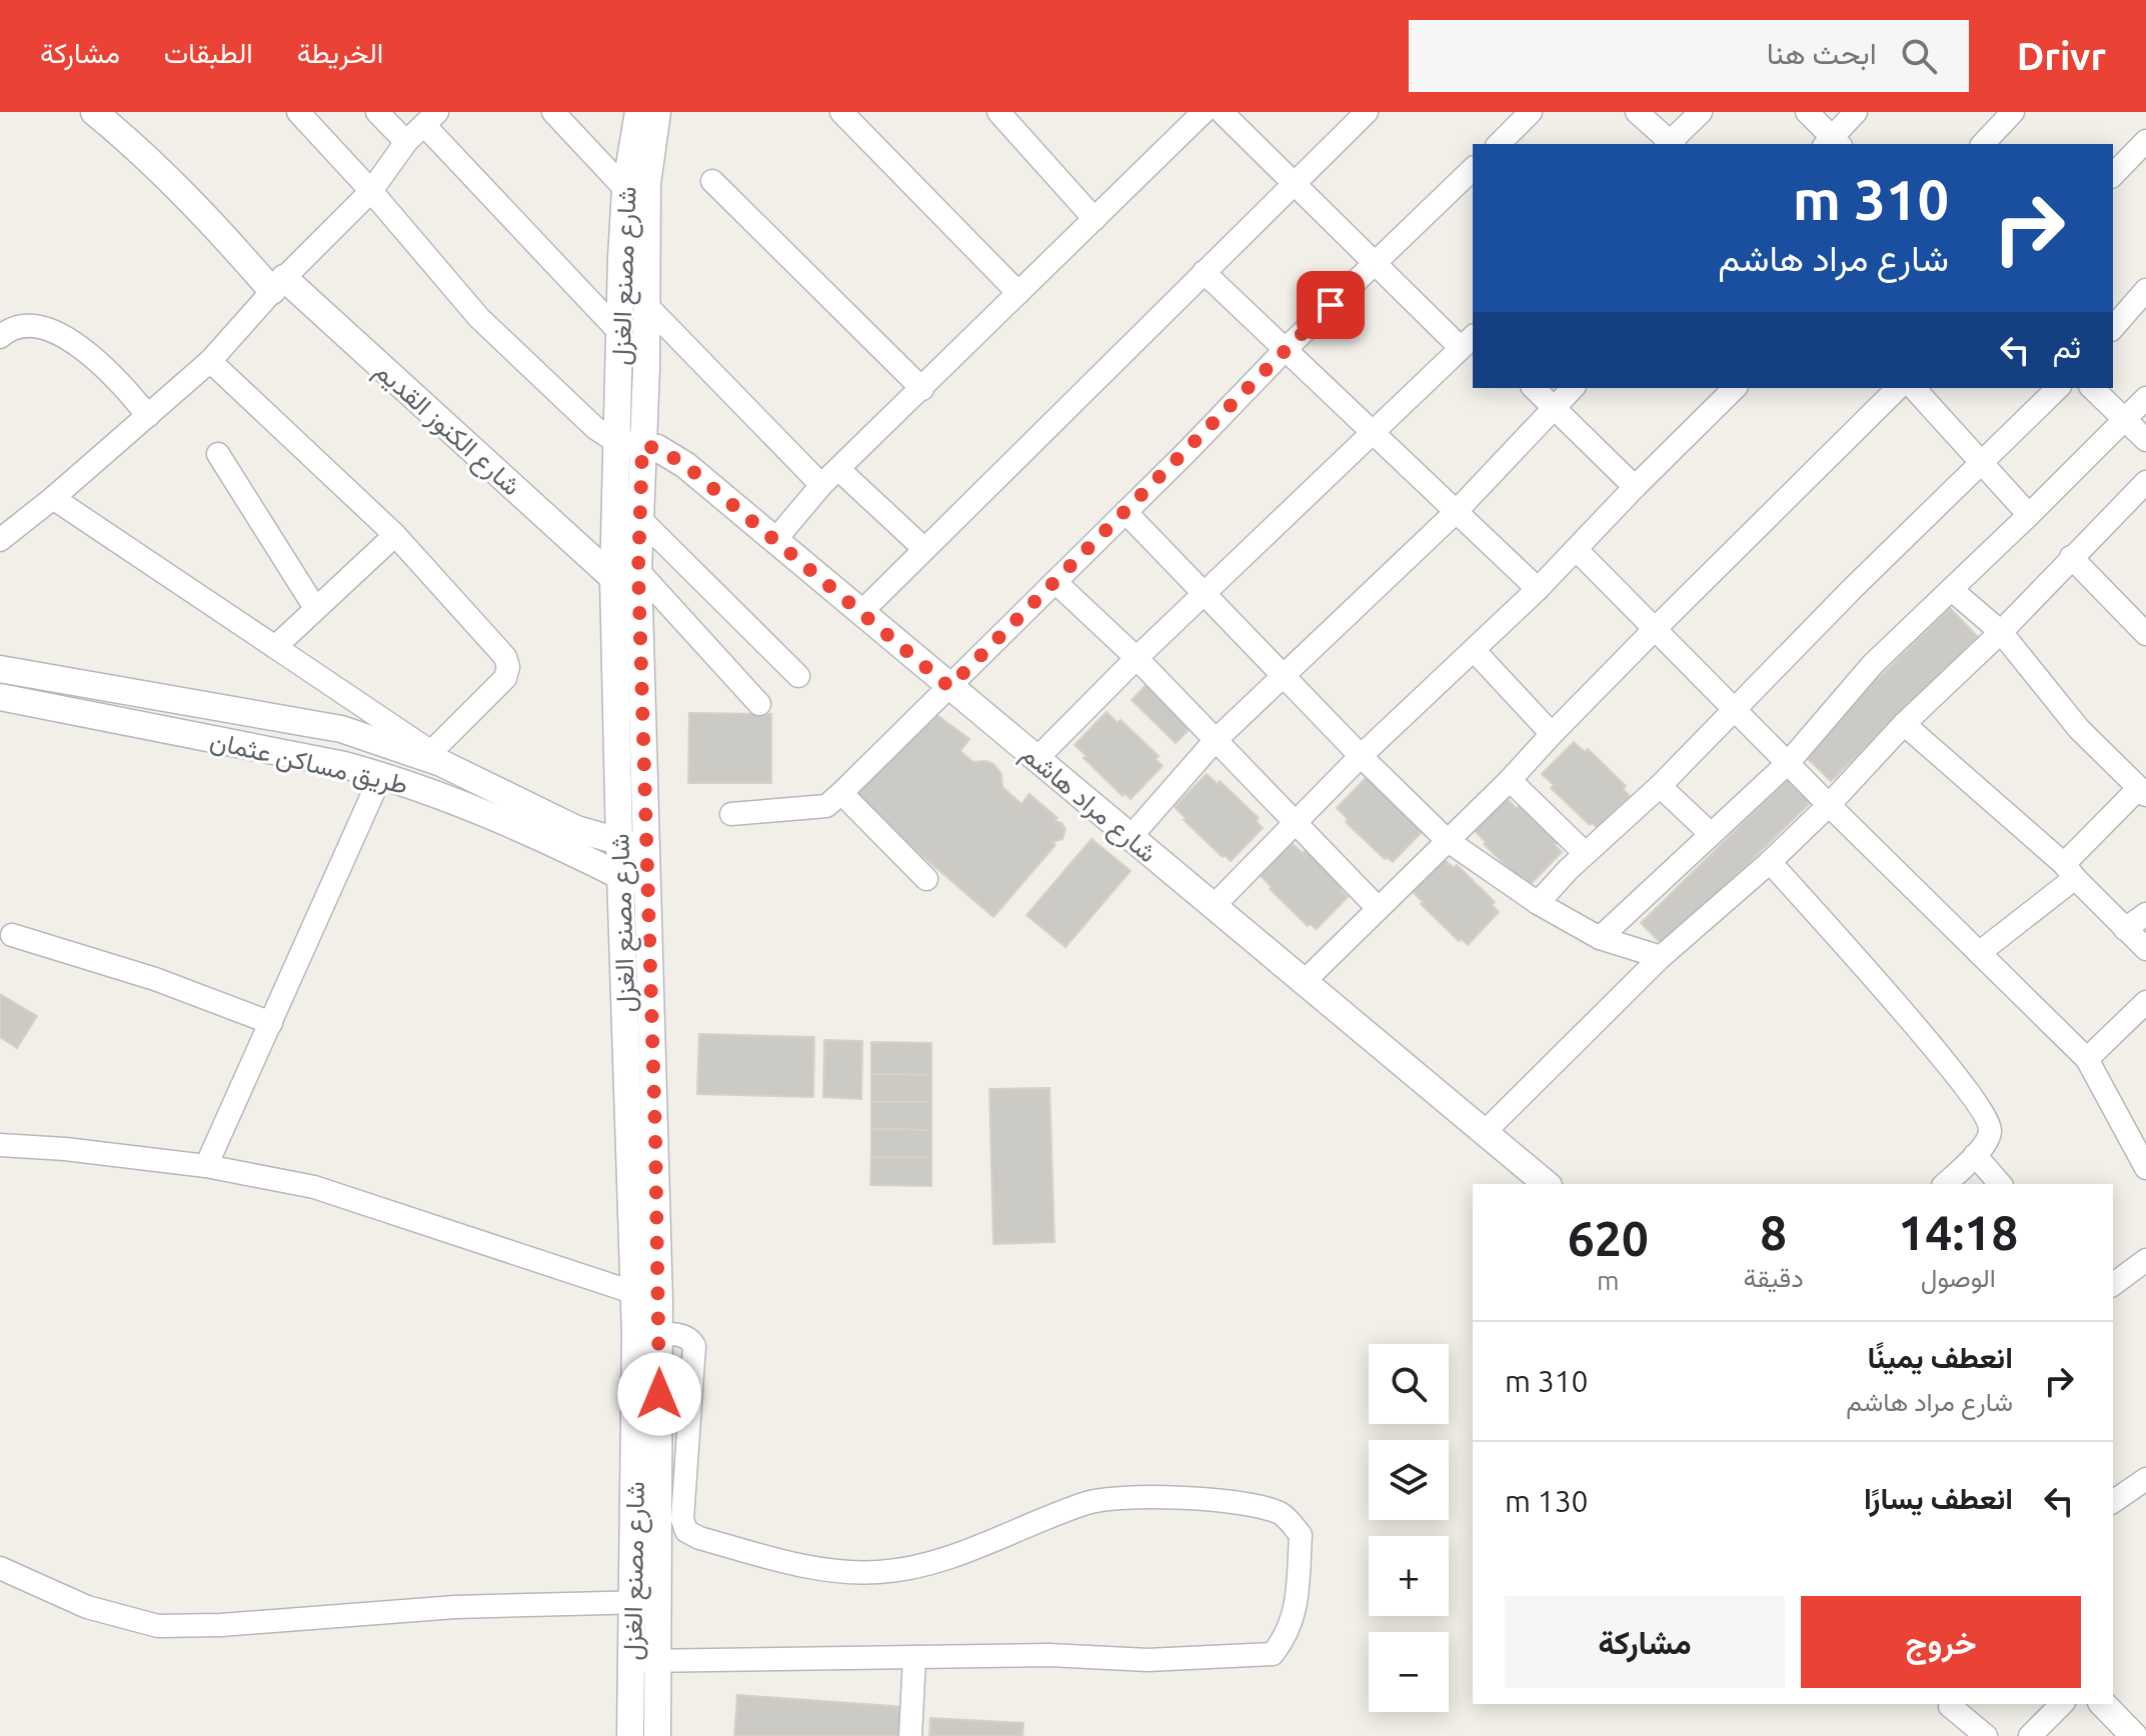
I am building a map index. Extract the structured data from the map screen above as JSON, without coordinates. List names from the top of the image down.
{
  "streets": {
    "street": [
      "شارع مصنع الغزل",
      "شارع الكنوز القديم",
      "طريق مساكن عثمان",
      "شارع مراد هاشم"
    ]
  },
  "crossings": [
    ["شارع مصنع الغزل", "شارع الكنوز القديم"],
    ["شارع مصنع الغزل", "طريق مساكن عثمان"],
    ["شارع مصنع الغزل", "شارع مراد هاشم"]
  ],
  "page": {
    "header": "Drivr",
    "search": "ابحث هنا",
    "nav": ["الخريطة", "الطبقات", "مشاركة"],
    "turn": ["310 m", "شارع مراد هاشم"],
    "then": "ثم",
    "eta": [
      "14:18",
      "الوصول",
      "8",
      "دقيقة",
      "620",
      "m"
    ],
    "list": [
      {
        "name": "انعطف يمينًا",
        "note": "شارع مراد هاشم",
        "value": "310 m"
      },
      {
        "name": "انعطف يسارًا",
        "value": "130 m"
      }
    ],
    "map_buttons": ["+", "−"],
    "buttons": ["خروج", "مشاركة"]
  }
}
